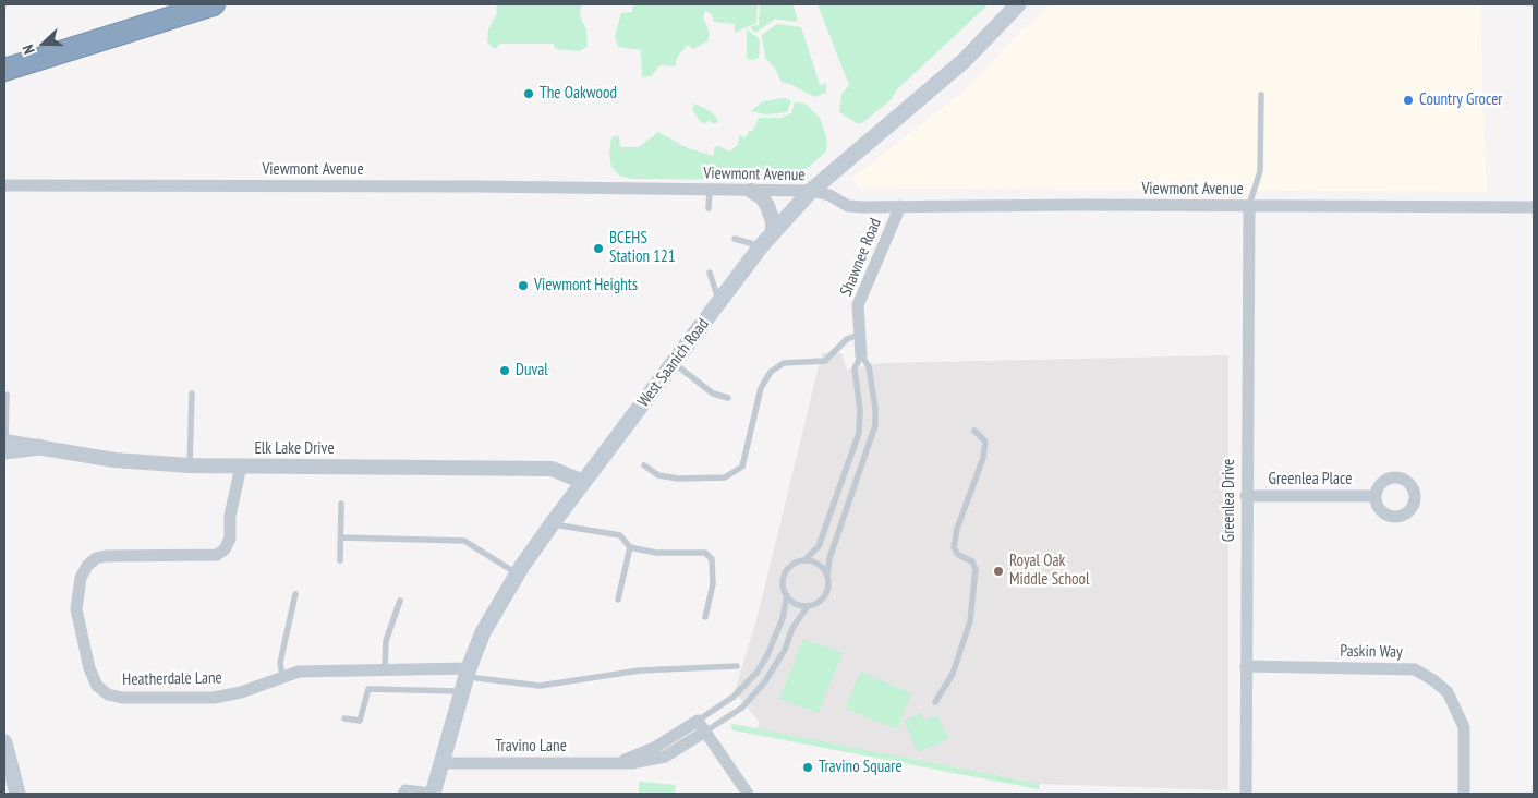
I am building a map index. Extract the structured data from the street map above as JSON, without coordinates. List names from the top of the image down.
{
  "streets": {
    "main road": ["West Saanich Road"],
    "street": [
      "Viewmont Avenue",
      "Shawnee Road",
      "Elk Lake Drive",
      "Greenlea Place",
      "Greenlea Drive",
      "Paskin Way",
      "Heatherdale Lane",
      "Travino Lane"
    ]
  },
  "crossings": [
    ["Viewmont Avenue", "Shawnee Road"],
    ["Viewmont Avenue", "West Saanich Road"],
    ["Viewmont Avenue", "Greenlea Drive"],
    ["West Saanich Road", "Elk Lake Drive"],
    ["West Saanich Road", "Heatherdale Lane"],
    ["West Saanich Road", "Travino Lane"],
    ["Elk Lake Drive", "Heatherdale Lane"],
    ["Greenlea Place", "Greenlea Drive"],
    ["Greenlea Drive", "Paskin Way"]
  ],
  "places": [
    "The Oakwood",
    "Country Grocer",
    "BCEHS Station 121",
    "Viewmont Heights",
    "Duval",
    "Royal Oak Middle School",
    "Travino Square"
  ],
  "north": "left"
}
